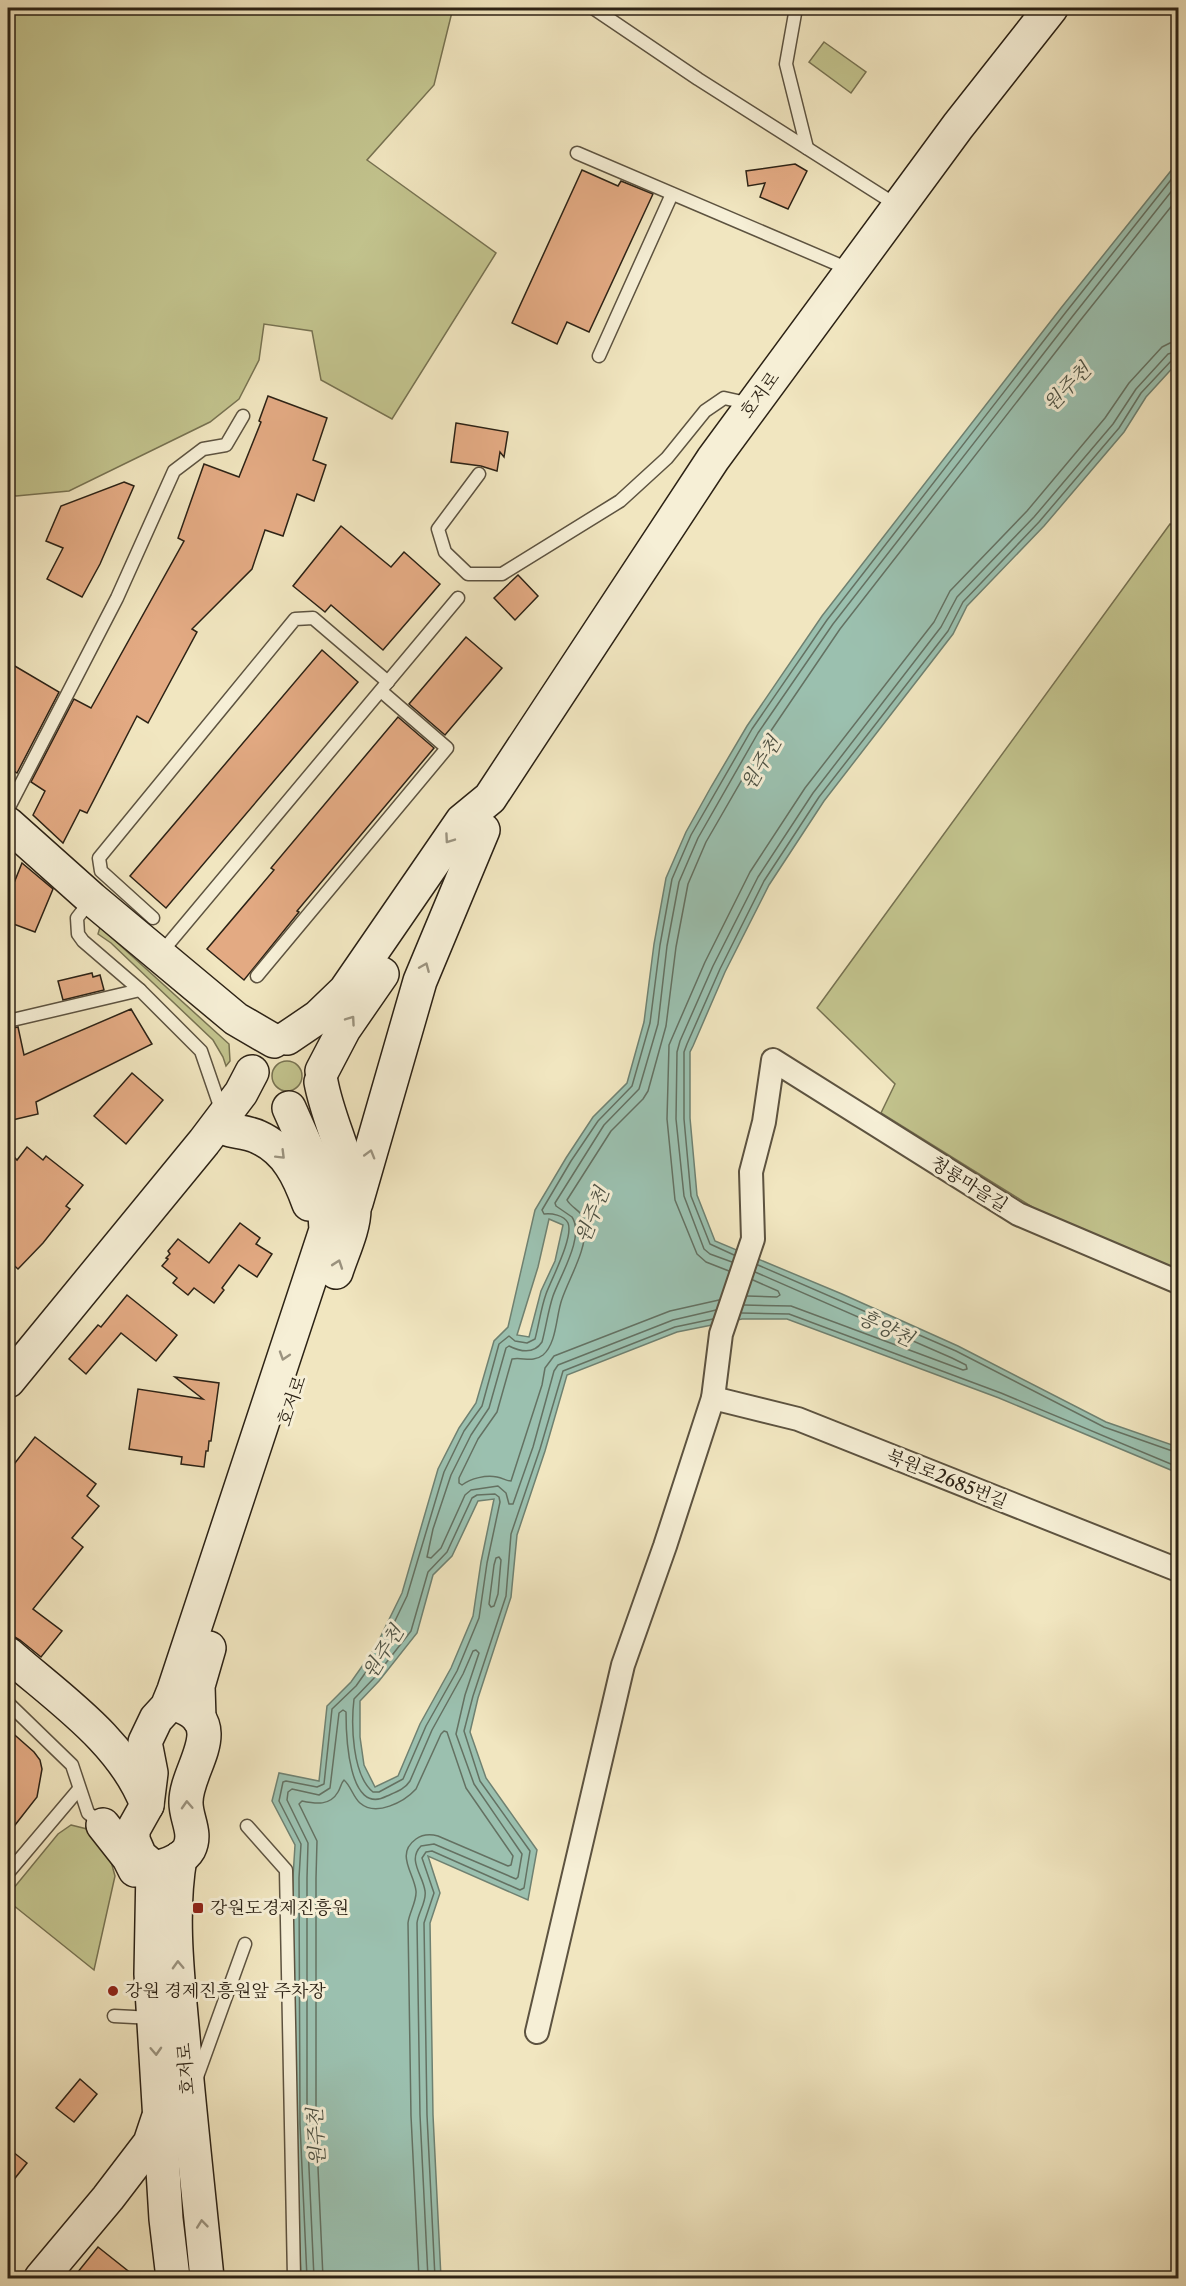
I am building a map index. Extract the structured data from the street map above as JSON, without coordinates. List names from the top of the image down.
{
  "streets": {
    "street": ["호저로", "청룡마을길", "북원로2685번길"]
  },
  "crossings": [
    ["청룡마을길", "북원로2685번길"]
  ],
  "water": ["원주천", "흥양천"],
  "places": {
    "transit": ["강원도경제진흥원"],
    "other": ["강원 경제진흥원앞 주차장"]
  }
}
